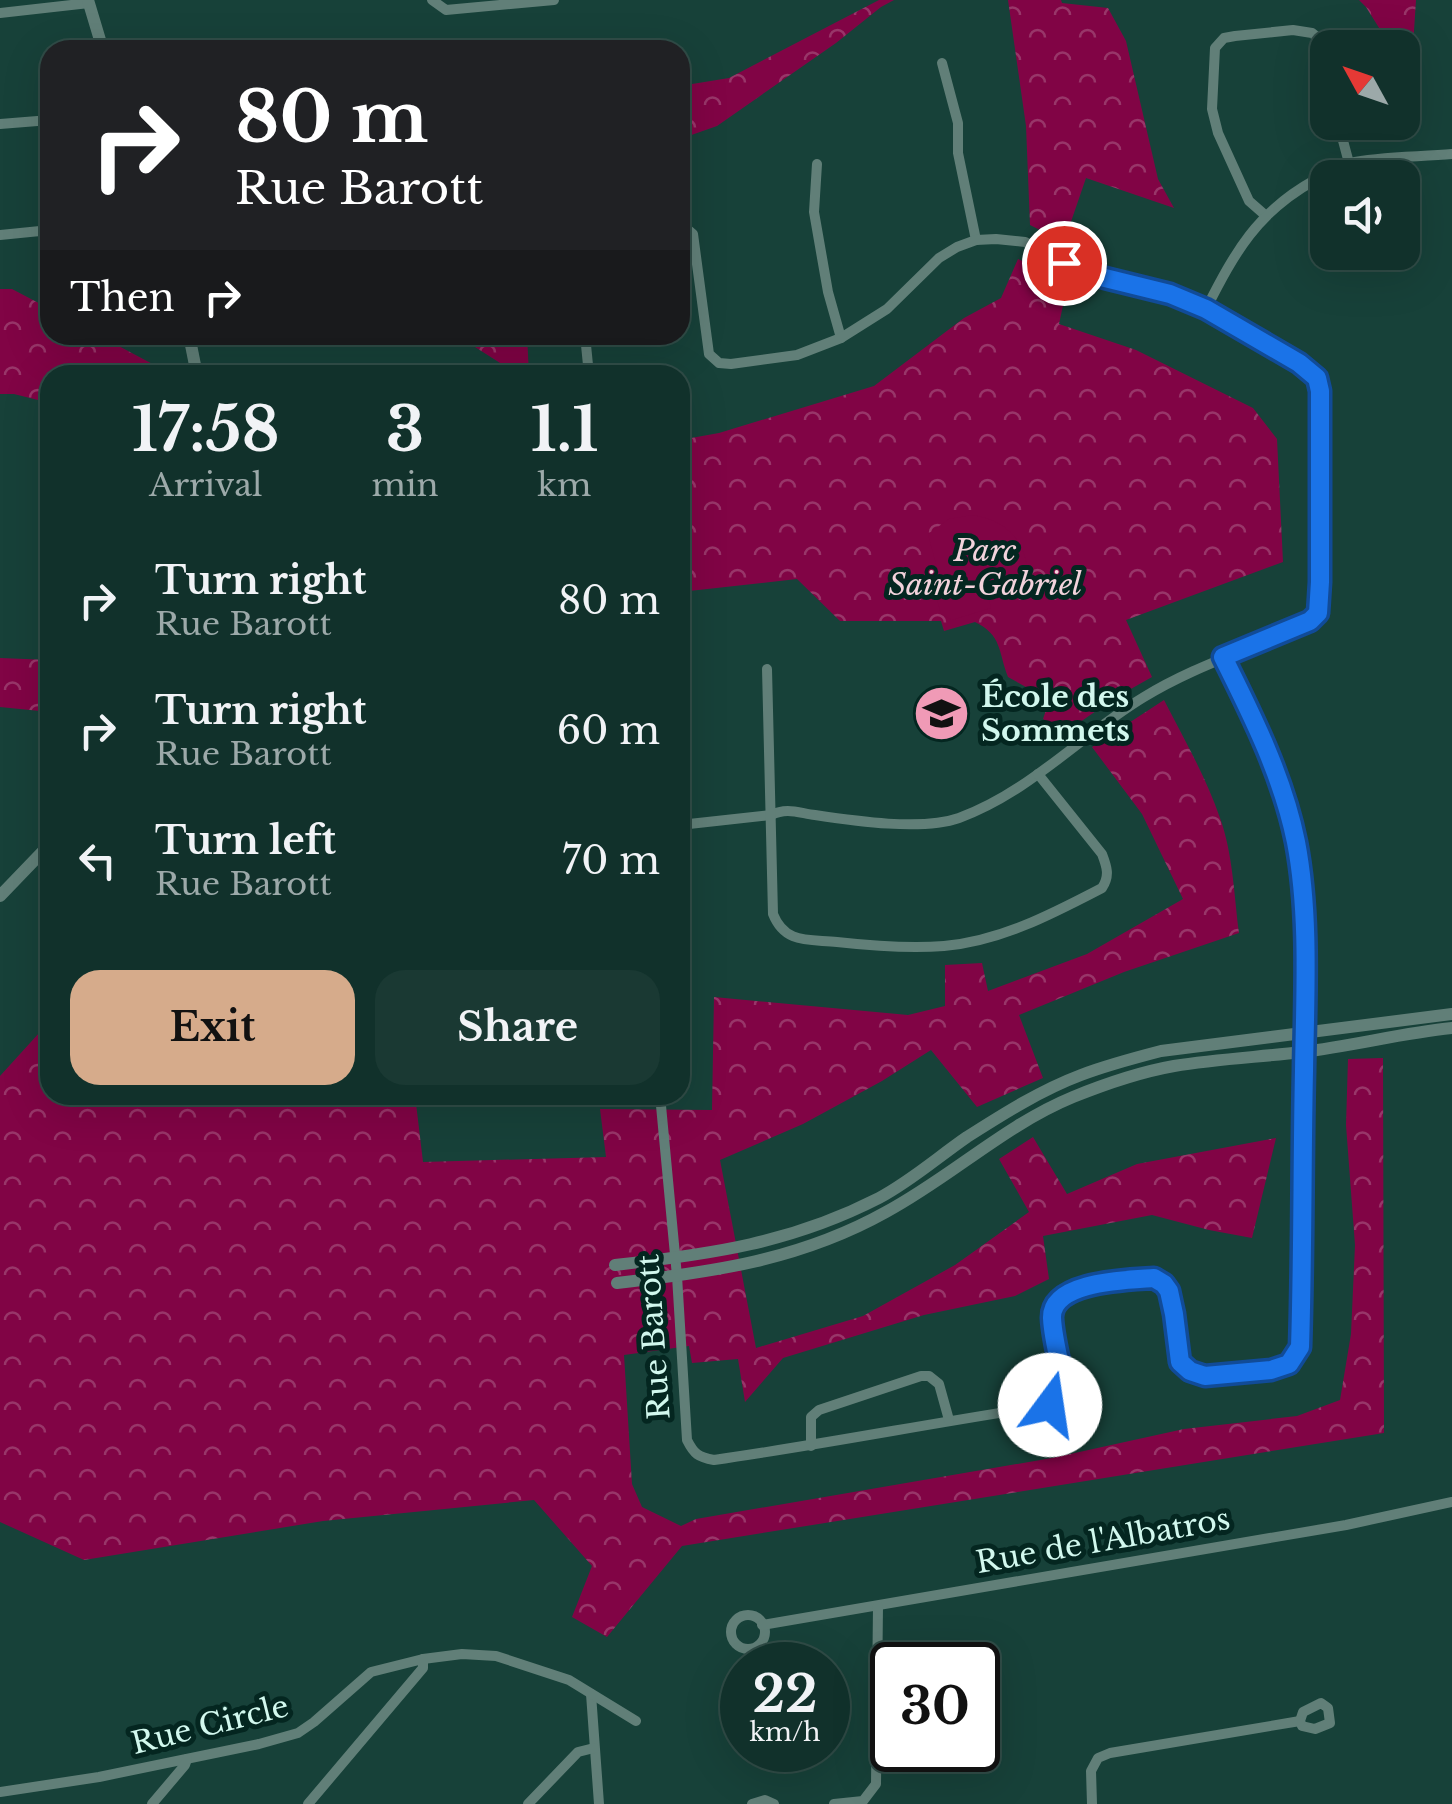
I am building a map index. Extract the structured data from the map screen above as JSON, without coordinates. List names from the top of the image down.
{
  "streets": {
    "street": ["Rue Barott", "Rue de l'Albatros", "Rue Circle"]
  },
  "parks": ["Parc Saint-Gabriel"],
  "places": {
    "school or university": ["École des Sommets"]
  },
  "north": "top left",
  "page": {
    "turn": ["80 m", "Rue Barott"],
    "then": "Then",
    "eta": [
      "17:58",
      "Arrival",
      "3",
      "min",
      "1.1",
      "km"
    ],
    "list": [
      {
        "name": "Turn right",
        "note": "Rue Barott",
        "value": "80 m"
      },
      {
        "name": "Turn right",
        "note": "Rue Barott",
        "value": "60 m"
      },
      {
        "name": "Turn left",
        "note": "Rue Barott",
        "value": "70 m"
      }
    ],
    "buttons": ["Exit", "Share"],
    "speed": "22 km/h",
    "limit": "30"
  }
}
